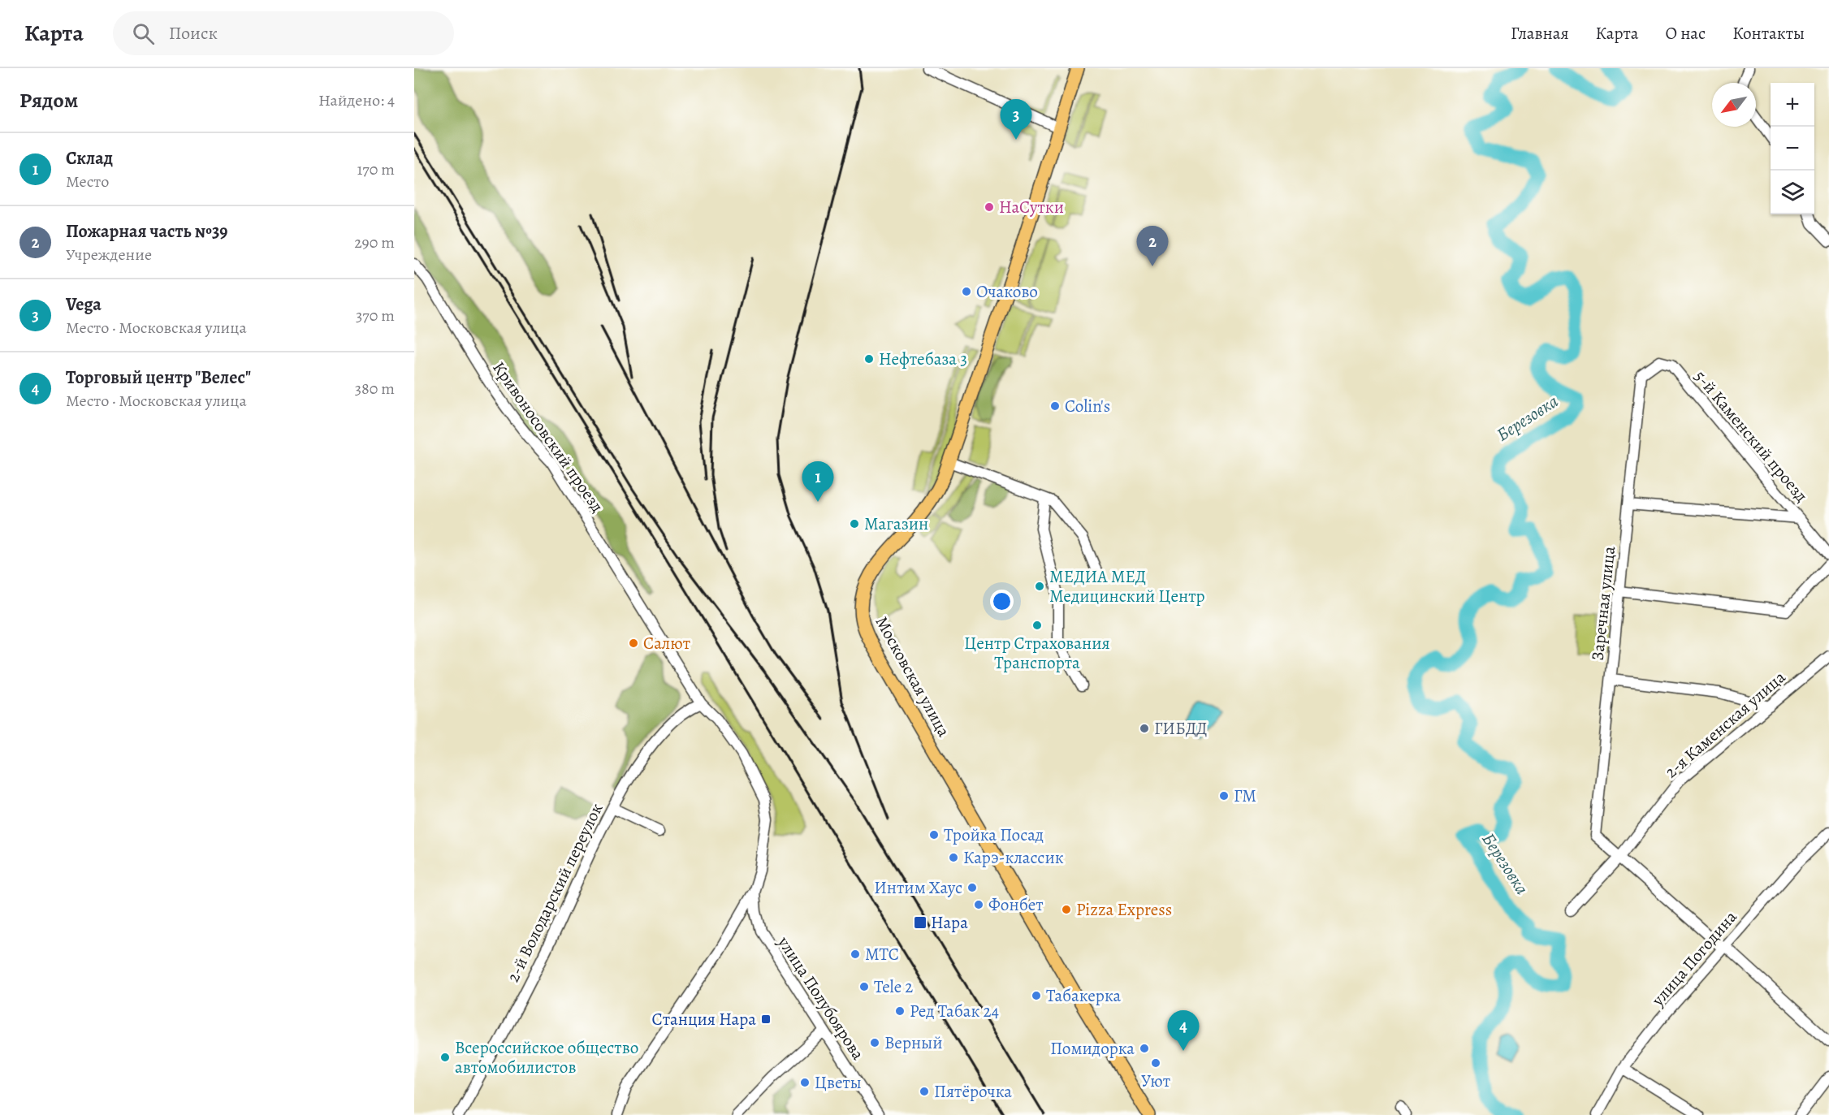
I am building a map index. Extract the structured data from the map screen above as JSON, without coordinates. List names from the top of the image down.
{
  "streets": {
    "main road": ["Московская улица"],
    "street": [
      "5-й Каменский проезд",
      "Кривоносовский проезд",
      "Заречная улица",
      "2-я Каменская улица",
      "2-й Володарский переулок",
      "улица Погодина",
      "улица Полубоярова"
    ]
  },
  "crossings": [
    ["5-й Каменский проезд", "Заречная улица"],
    ["Кривоносовский проезд", "2-й Володарский переулок"],
    ["Кривоносовский проезд", "улица Полубоярова"],
    ["Заречная улица", "2-я Каменская улица"]
  ],
  "water": ["Березовка"],
  "places": {
    "other": [
      "НаСутки",
      "Очаково",
      "Нефтебаза 3",
      "Colin's",
      "Магазин",
      "МЕДИА МЕД Медицинский Центр",
      "Центр Страхования Транспорта",
      "Салют",
      "ГИБДД",
      "ГМ",
      "Тройка Посад",
      "Карэ-классик",
      "Интим Хаус",
      "Фонбет",
      "Pizza Express",
      "МТС",
      "Tele 2",
      "Табакерка",
      "Ред Табак 24",
      "Верный",
      "Помидорка",
      "Всероссийское общество автомобилистов",
      "Уют",
      "Цветы",
      "Пятёрочка"
    ],
    "transit": ["Нара", "Станция Нара"]
  },
  "north": "bottom left",
  "page": {
    "header": "Карта",
    "search": "Поиск",
    "nav": [
      "Главная",
      "Карта",
      "О нас",
      "Контакты"
    ],
    "heading": ["Рядом", "Найдено: 4"],
    "map_buttons": ["+", "−"],
    "pins": [
      "3",
      "2",
      "1",
      "4"
    ],
    "list": [
      {
        "mark": "1",
        "name": "Склад",
        "note": "Место",
        "value": "170 m"
      },
      {
        "mark": "2",
        "name": "Пожарная часть №39",
        "note": "Учреждение",
        "value": "290 m"
      },
      {
        "mark": "3",
        "name": "Vega",
        "note": "Место · Московская улица",
        "value": "370 m"
      },
      {
        "mark": "4",
        "name": "Торговый центр \"Велес\"",
        "note": "Место · Московская улица",
        "value": "380 m"
      }
    ]
  }
}
